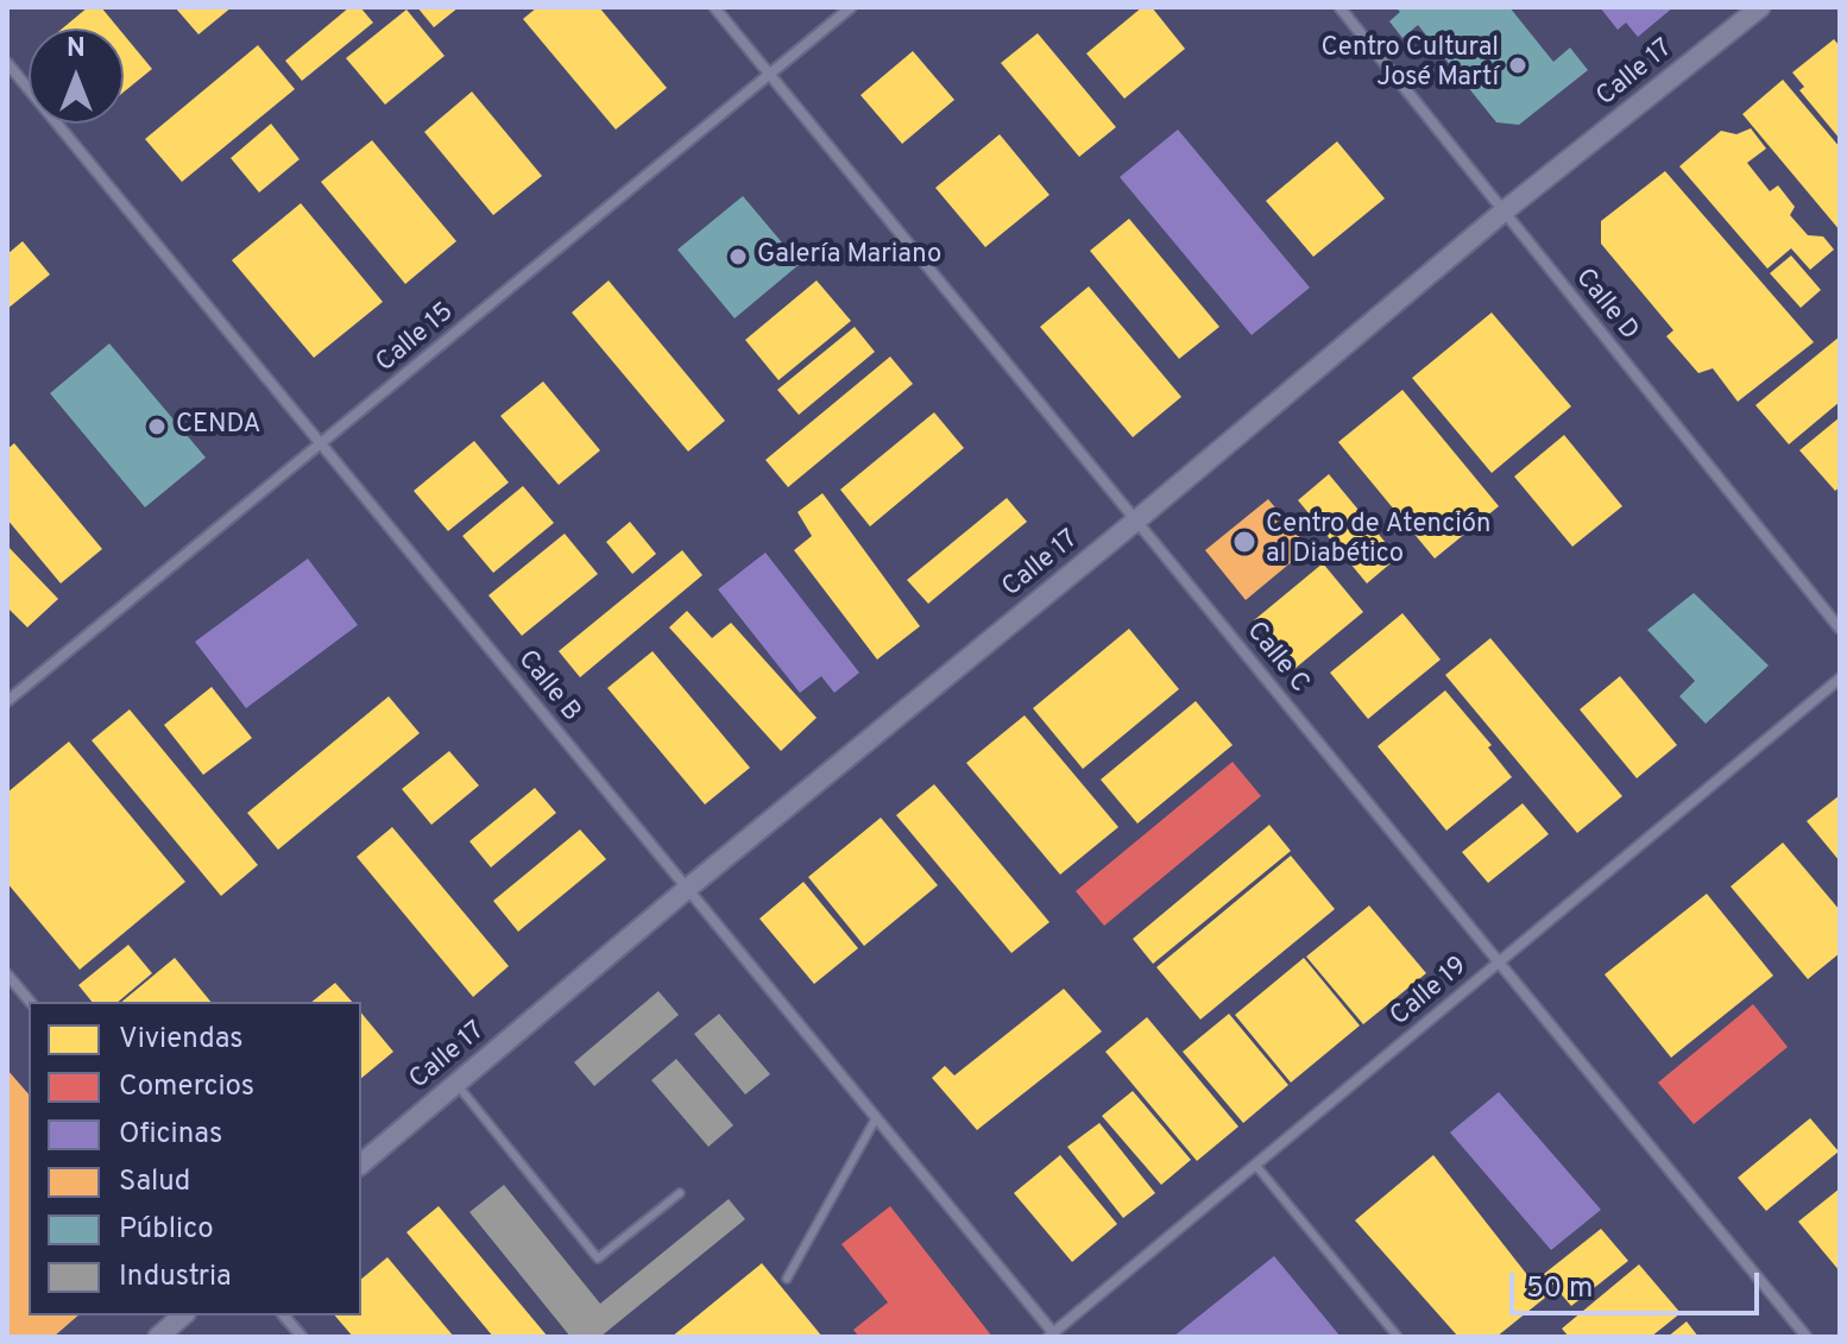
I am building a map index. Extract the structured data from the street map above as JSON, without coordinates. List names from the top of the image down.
{
  "streets": {
    "street": [
      "Calle 17",
      "Calle D",
      "Calle 15",
      "Calle C",
      "Calle B",
      "Calle 19"
    ]
  },
  "crossings": [
    ["Calle 17", "Calle D"],
    ["Calle 17", "Calle C"],
    ["Calle 17", "Calle B"],
    ["Calle 15", "Calle C"],
    ["Calle 15", "Calle B"],
    ["Calle C", "Calle 19"],
    ["Calle B", "Calle 19"]
  ],
  "places": [
    "Centro Cultural José Martí",
    "Galería Mariano",
    "CENDA",
    "Centro de Atención al Diabético"
  ],
  "legend": [
    "Viviendas",
    "Comercios",
    "Oficinas",
    "Salud",
    "Público",
    "Industria"
  ],
  "scale_bar": "50 m",
  "north": "top"
}
